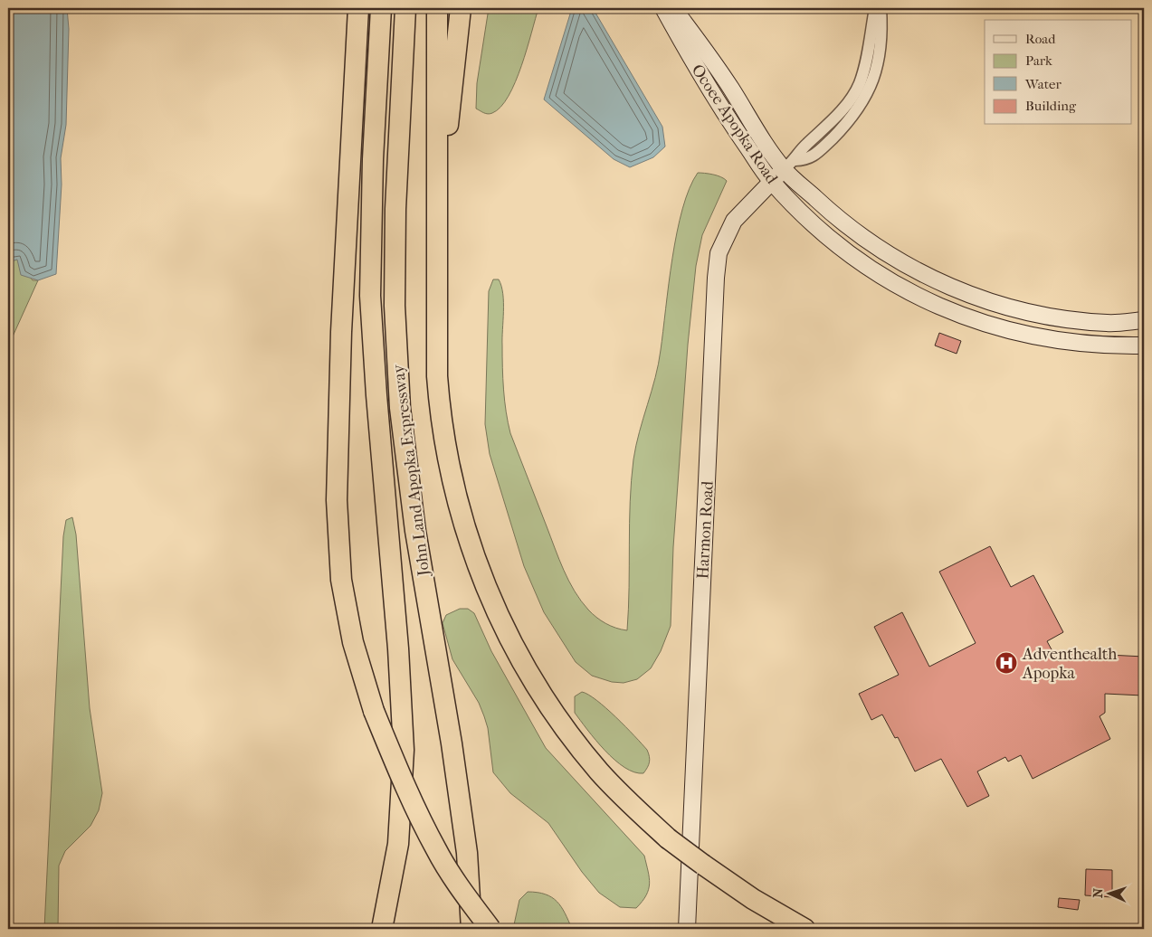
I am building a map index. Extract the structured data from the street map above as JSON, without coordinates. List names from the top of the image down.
{
  "streets": {
    "highway": ["John Land Apopka Expressway"],
    "main road": ["Ocoee Apopka Road", "Harmon Road"]
  },
  "crossings": [
    ["Ocoee Apopka Road", "Harmon Road"]
  ],
  "places": {
    "hospital": ["Adventhealth Apopka"]
  },
  "legend": [
    "Road",
    "Park",
    "Water",
    "Building"
  ],
  "north": "left"
}
